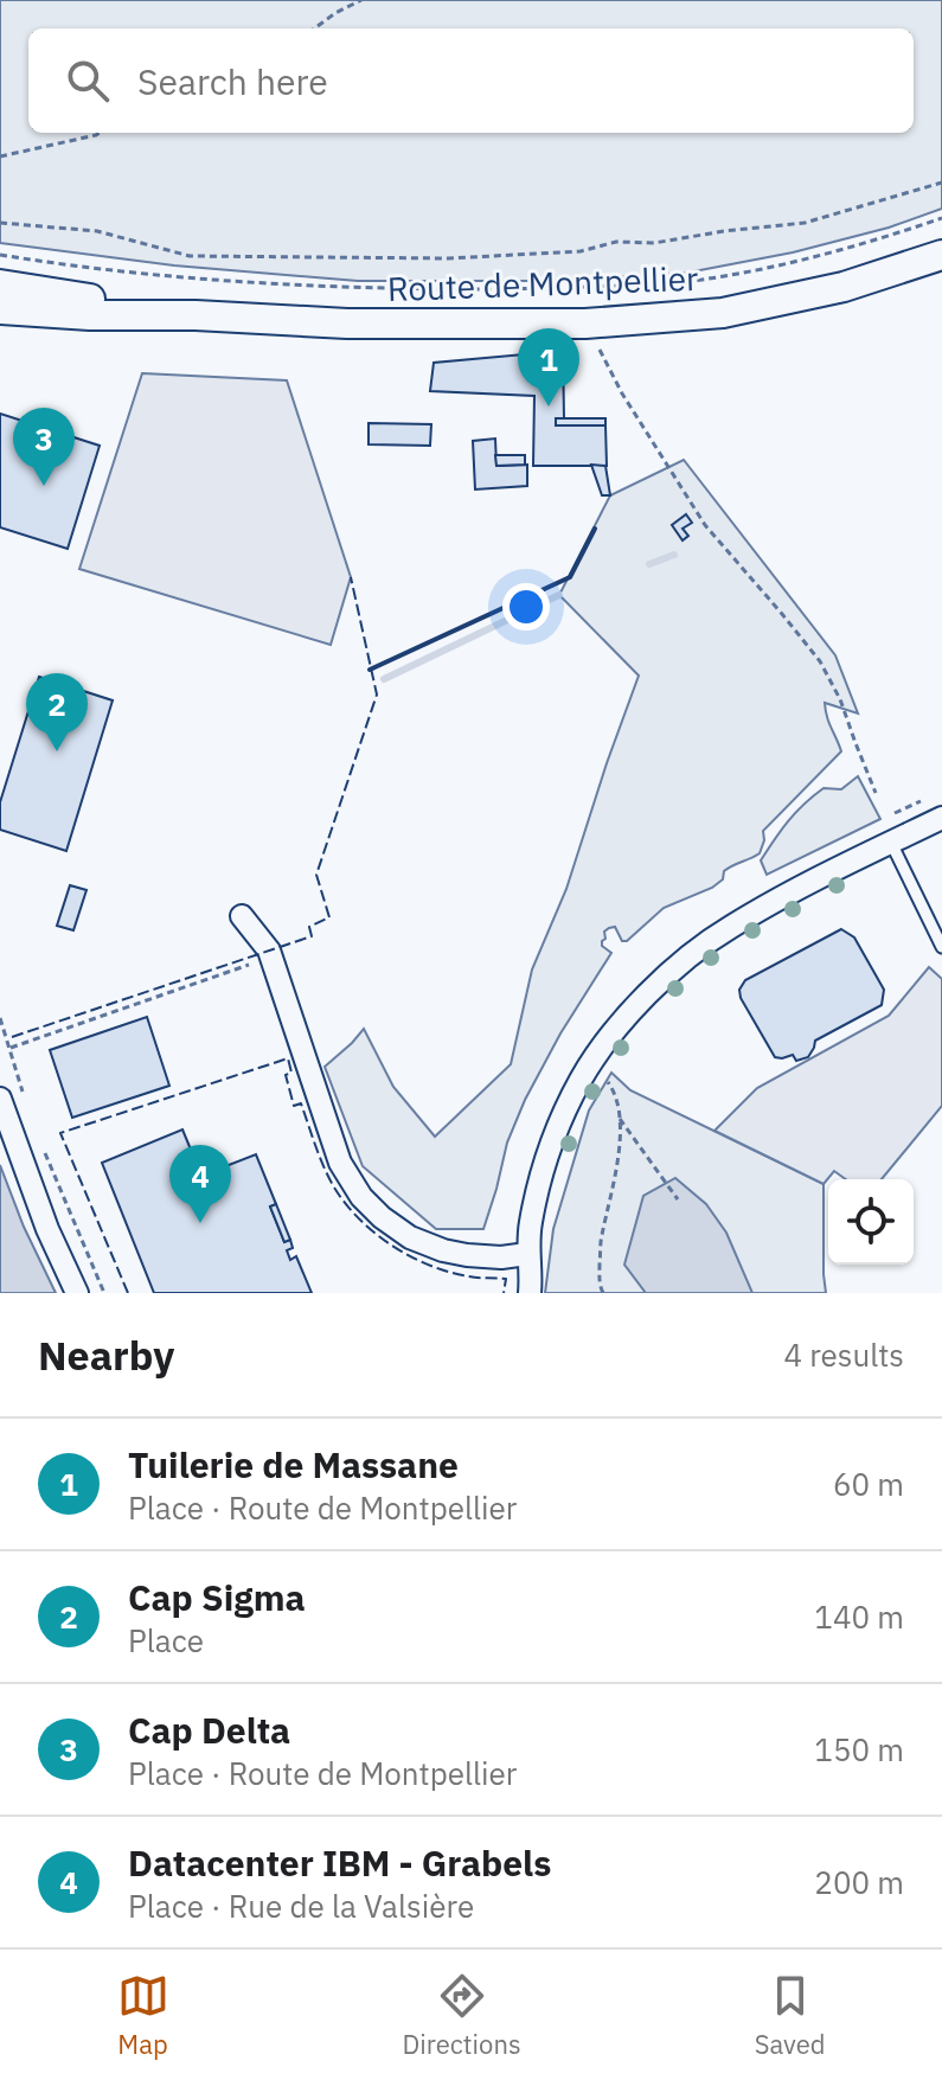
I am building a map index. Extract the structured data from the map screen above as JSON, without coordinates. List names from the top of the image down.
{
  "streets": {
    "main road": ["Route de Montpellier"]
  },
  "page": {
    "search": "Search here",
    "pins": [
      "1",
      "3",
      "2",
      "4"
    ],
    "heading": ["Nearby", "4 results"],
    "list": [
      {
        "mark": "1",
        "name": "Tuilerie de Massane",
        "note": "Place · Route de Montpellier",
        "value": "60 m"
      },
      {
        "mark": "2",
        "name": "Cap Sigma",
        "note": "Place",
        "value": "140 m"
      },
      {
        "mark": "3",
        "name": "Cap Delta",
        "note": "Place · Route de Montpellier",
        "value": "150 m"
      },
      {
        "mark": "4",
        "name": "Datacenter IBM - Grabels",
        "note": "Place · Rue de la Valsière",
        "value": "200 m"
      }
    ],
    "nav": ["Map", "Directions", "Saved"]
  }
}
